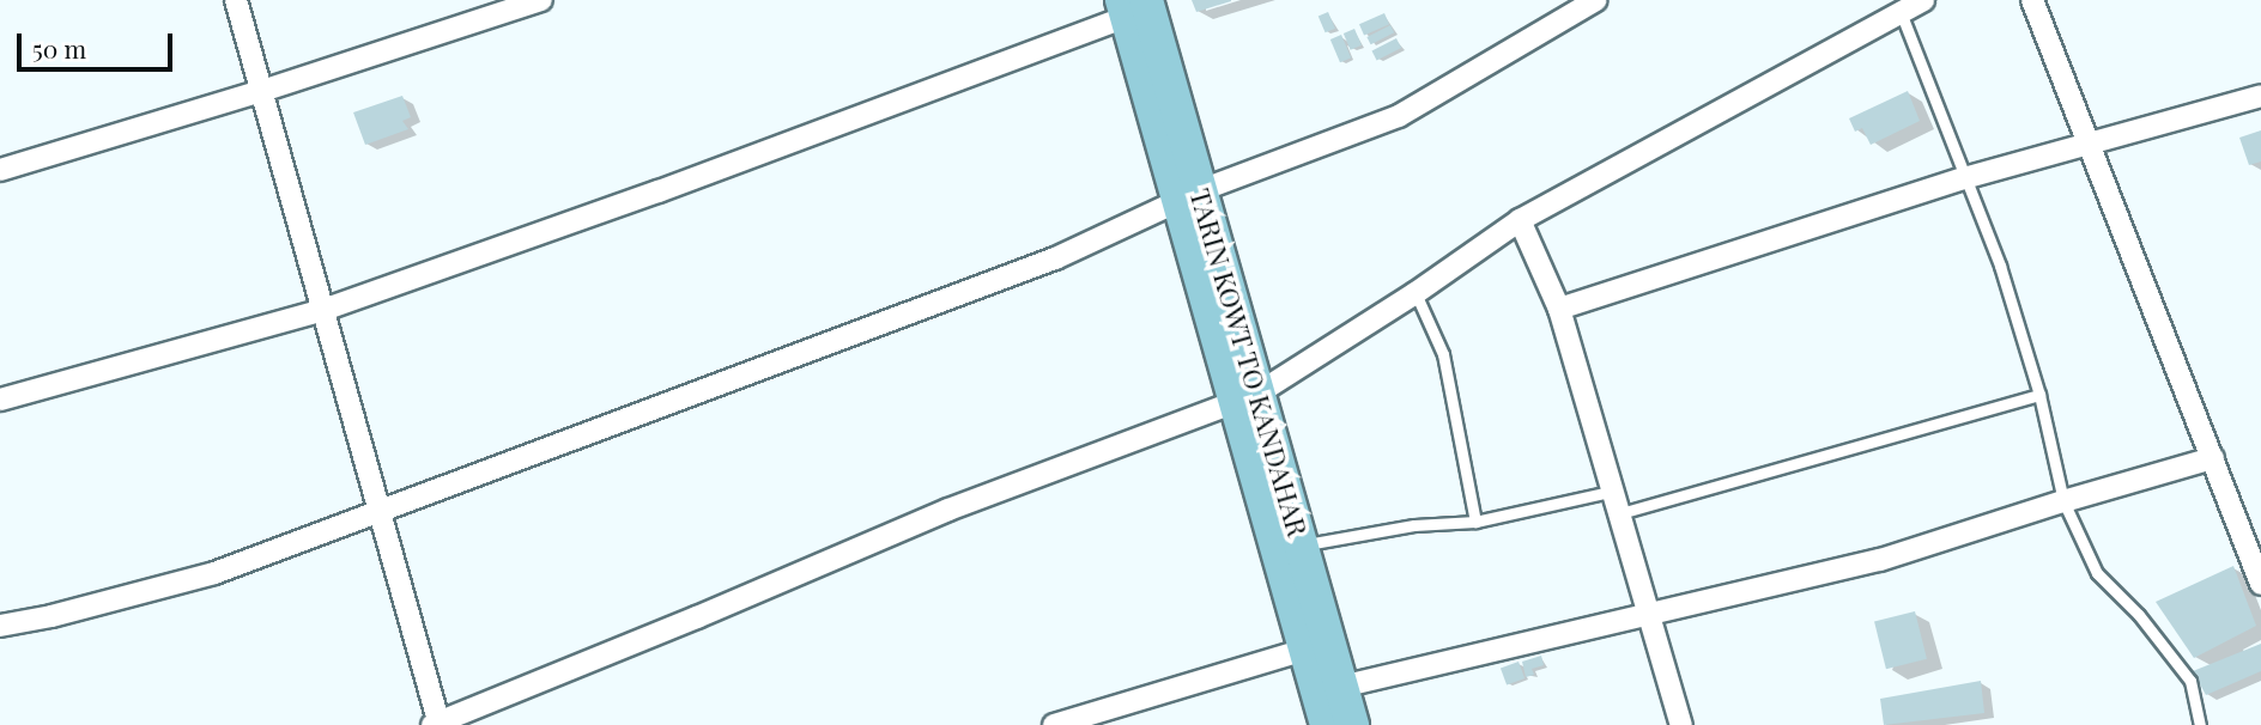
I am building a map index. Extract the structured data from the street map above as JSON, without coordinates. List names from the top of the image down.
{
  "streets": {
    "main road": ["TARIN KOWT TO KANDAHAR"]
  },
  "scale_bar": "50 m"
}
